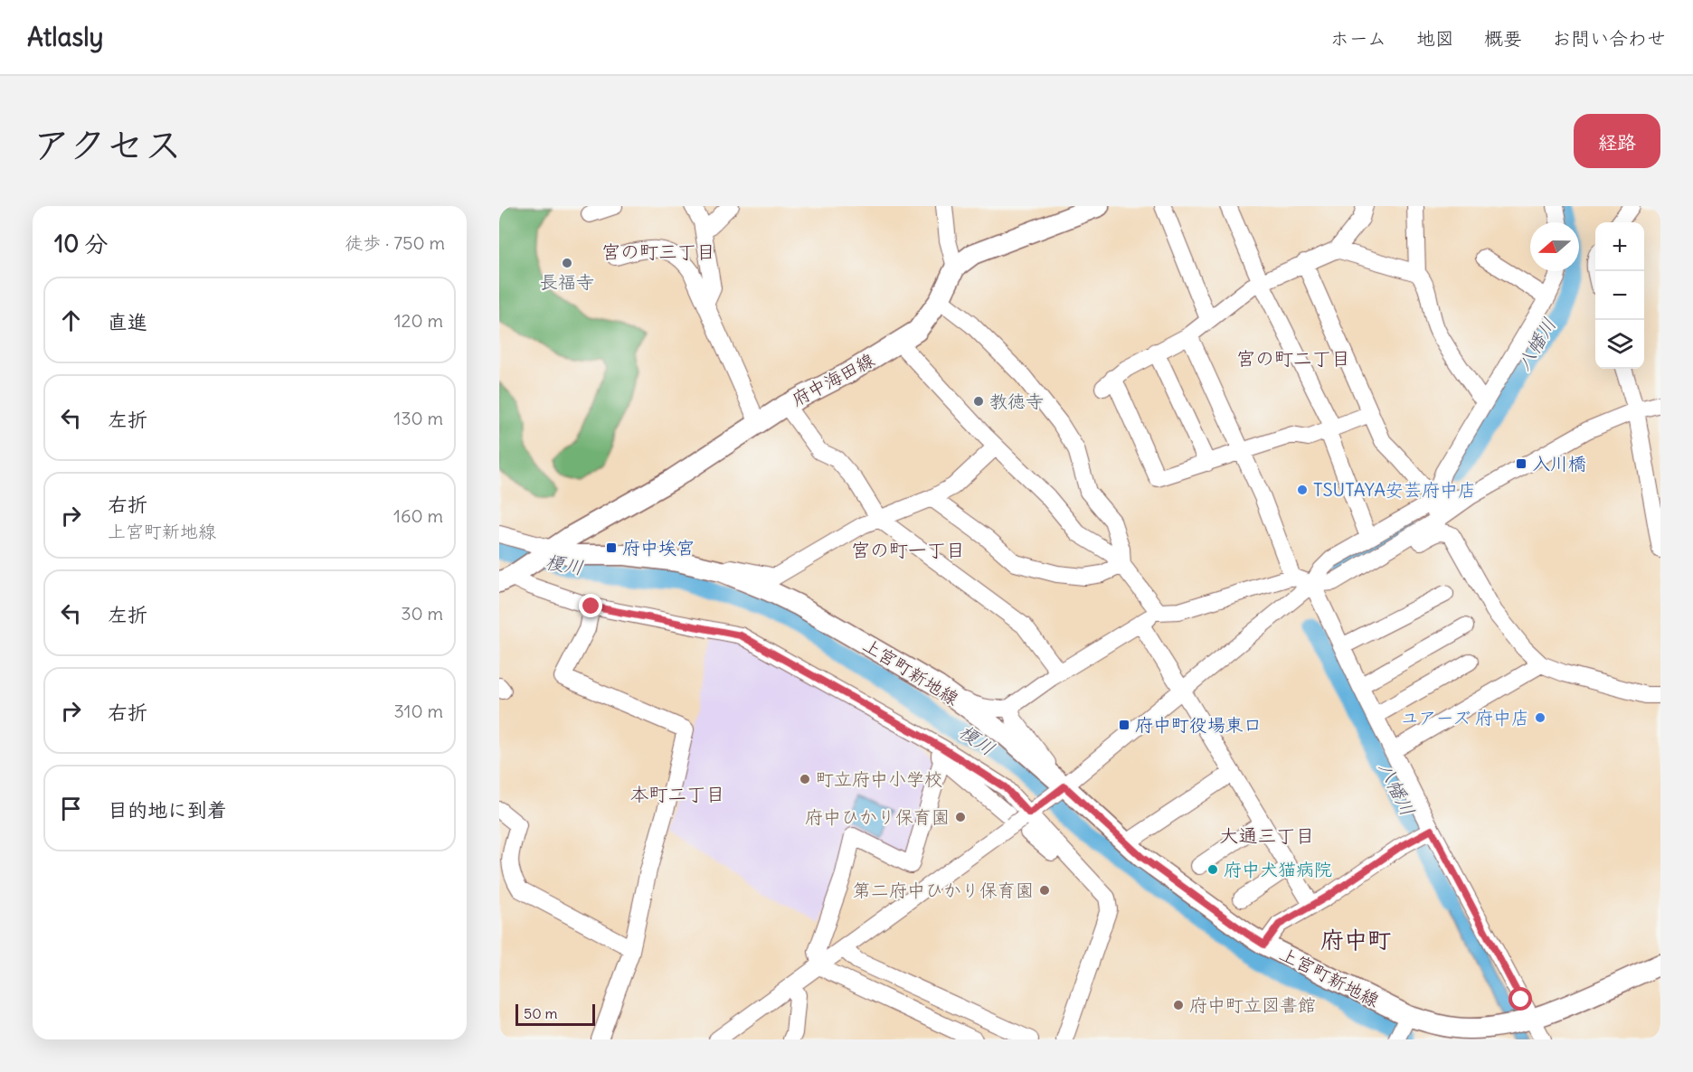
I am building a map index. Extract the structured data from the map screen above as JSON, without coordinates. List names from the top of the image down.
{
  "streets": {
    "main road": ["府中海田線", "上宮町新地線"]
  },
  "crossings": [
    ["府中海田線", "上宮町新地線"]
  ],
  "districts": [
    "宮の町三丁目",
    "宮の町二丁目",
    "宮の町一丁目",
    "本町二丁目",
    "大通三丁目",
    "府中町"
  ],
  "water": ["八幡川", "榎川"],
  "places": {
    "other": [
      "長福寺",
      "教徳寺",
      "TSUTAYA安芸府中店",
      "ユアーズ 府中店",
      "町立府中小学校",
      "府中ひかり保育園",
      "府中犬猫病院",
      "第二府中ひかり保育園",
      "府中町立図書館"
    ],
    "transit": ["入川橋", "府中埃宮", "府中町役場東口"]
  },
  "scale_bar": "50 m",
  "north": "left",
  "page": {
    "header": "Atlasly",
    "nav": [
      "ホーム",
      "地図",
      "概要",
      "お問い合わせ"
    ],
    "title": "アクセス",
    "buttons": "経路",
    "heading": ["10 分", "徒歩 · 750 m"],
    "map_buttons": ["+", "−"],
    "list": [
      ["直進", "120 m"],
      ["左折", "130 m"],
      ["右折", "上宮町新地線", "160 m"],
      ["左折", "30 m"],
      ["右折", "310 m"],
      "目的地に到着"
    ],
    "scale": "50 m"
  }
}
